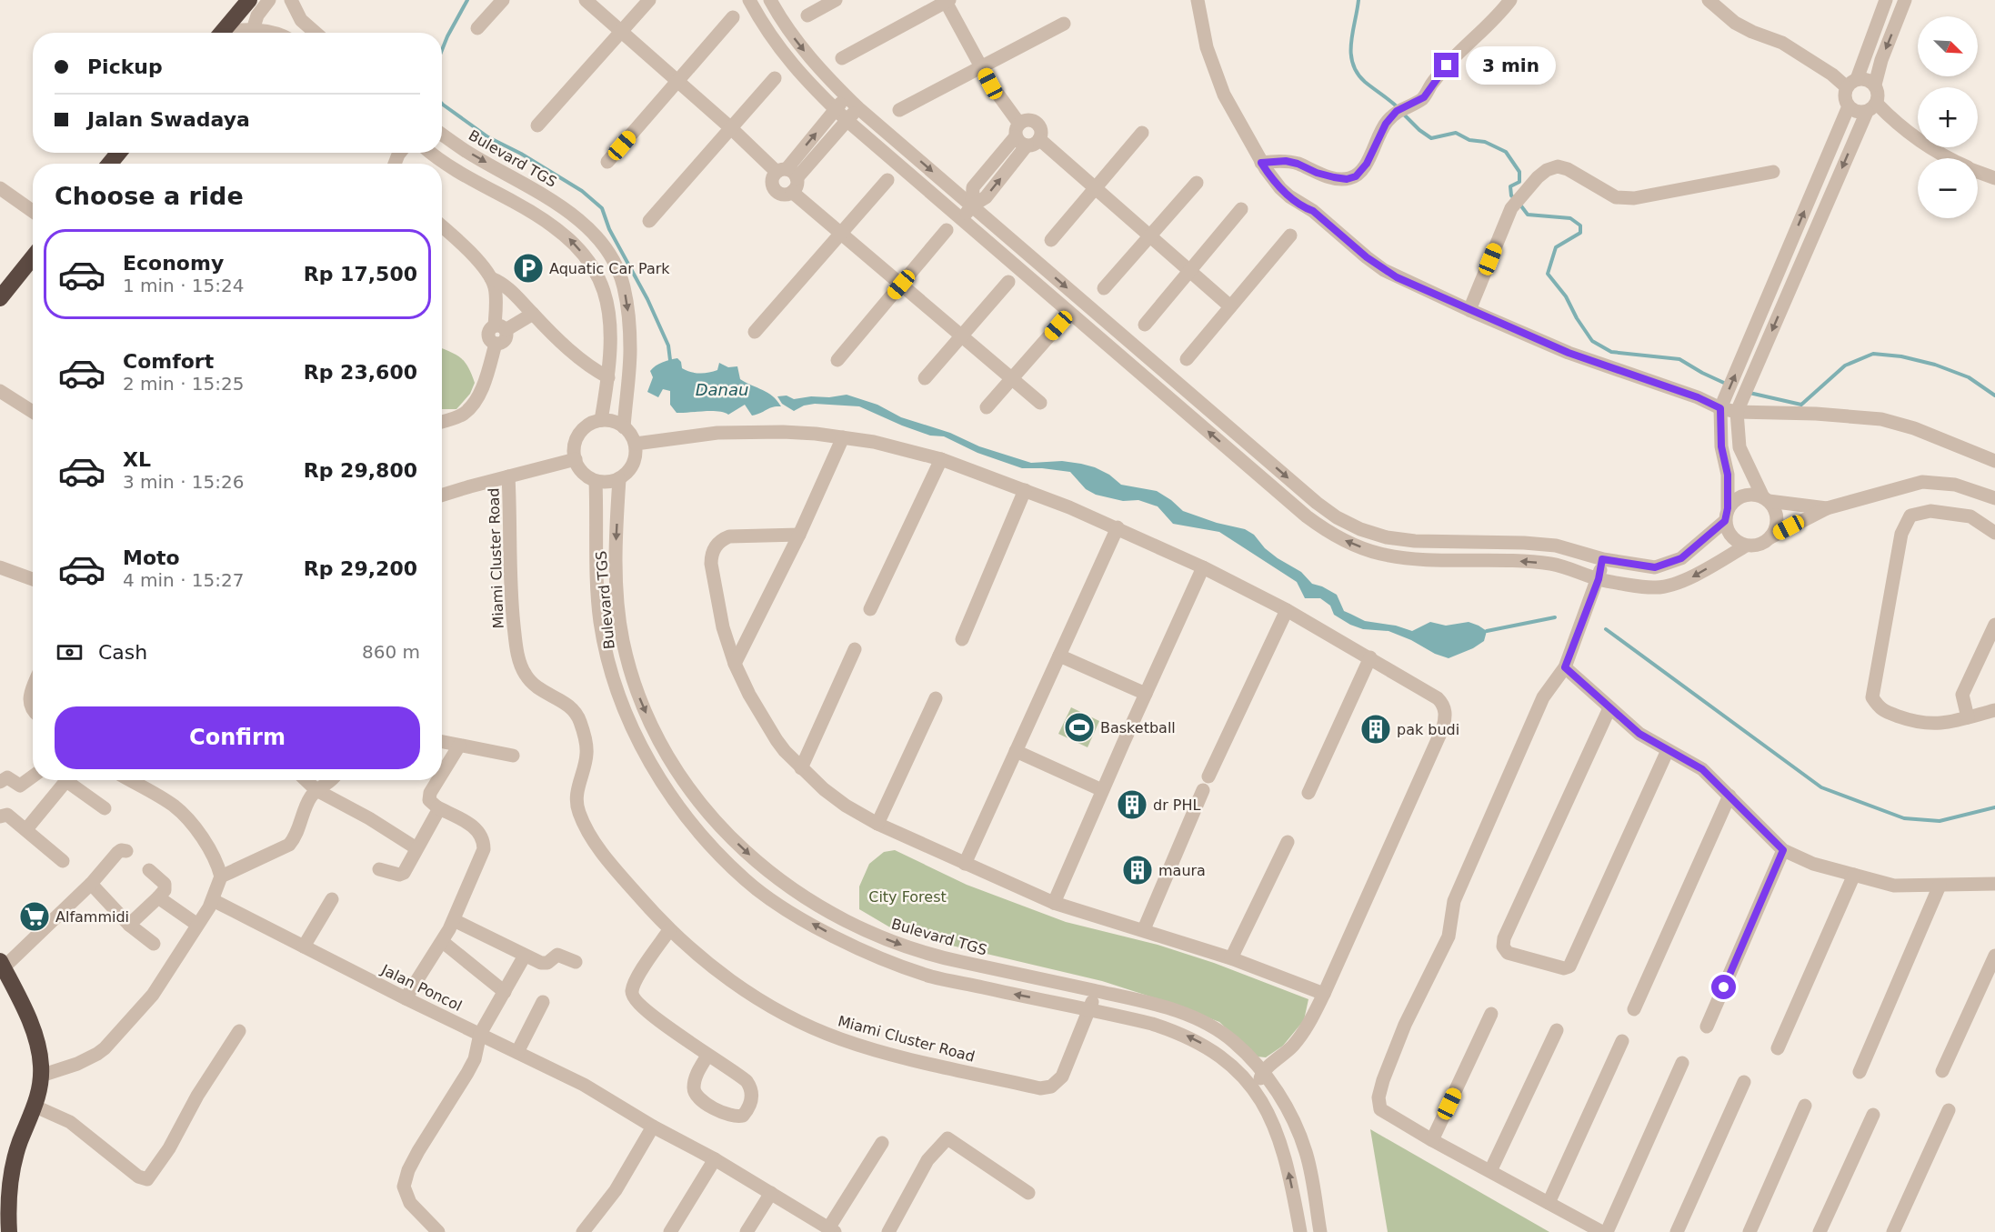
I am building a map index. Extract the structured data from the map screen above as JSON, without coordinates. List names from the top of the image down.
{
  "streets": {
    "street": ["Bulevard TGS", "Miami Cluster Road", "Jalan Poncol"]
  },
  "crossings": [
    ["Bulevard TGS", "Miami Cluster Road"]
  ],
  "water": ["Danau"],
  "parks": ["City Forest"],
  "places": {
    "parking": ["Aquatic Car Park"],
    "sports": ["Basketball"],
    "building": ["pak budi", "dr PHL", "maura"],
    "supermarket": ["Alfammidi"]
  },
  "north": "bottom right",
  "page": {
    "map_buttons": ["+", "−"],
    "banner": ["Pickup", "Jalan Swadaya"],
    "bubble": "3 min",
    "heading": "Choose a ride",
    "list": [
      {
        "name": "Economy",
        "note": "1 min · 15:24",
        "value": "Rp 17,500"
      },
      {
        "name": "Comfort",
        "note": "2 min · 15:25",
        "value": "Rp 23,600"
      },
      {
        "name": "XL",
        "note": "3 min · 15:26",
        "value": "Rp 29,800"
      },
      {
        "name": "Moto",
        "note": "4 min · 15:27",
        "value": "Rp 29,200"
      }
    ],
    "pay": ["Cash", "860 m"],
    "buttons": "Confirm"
  }
}
